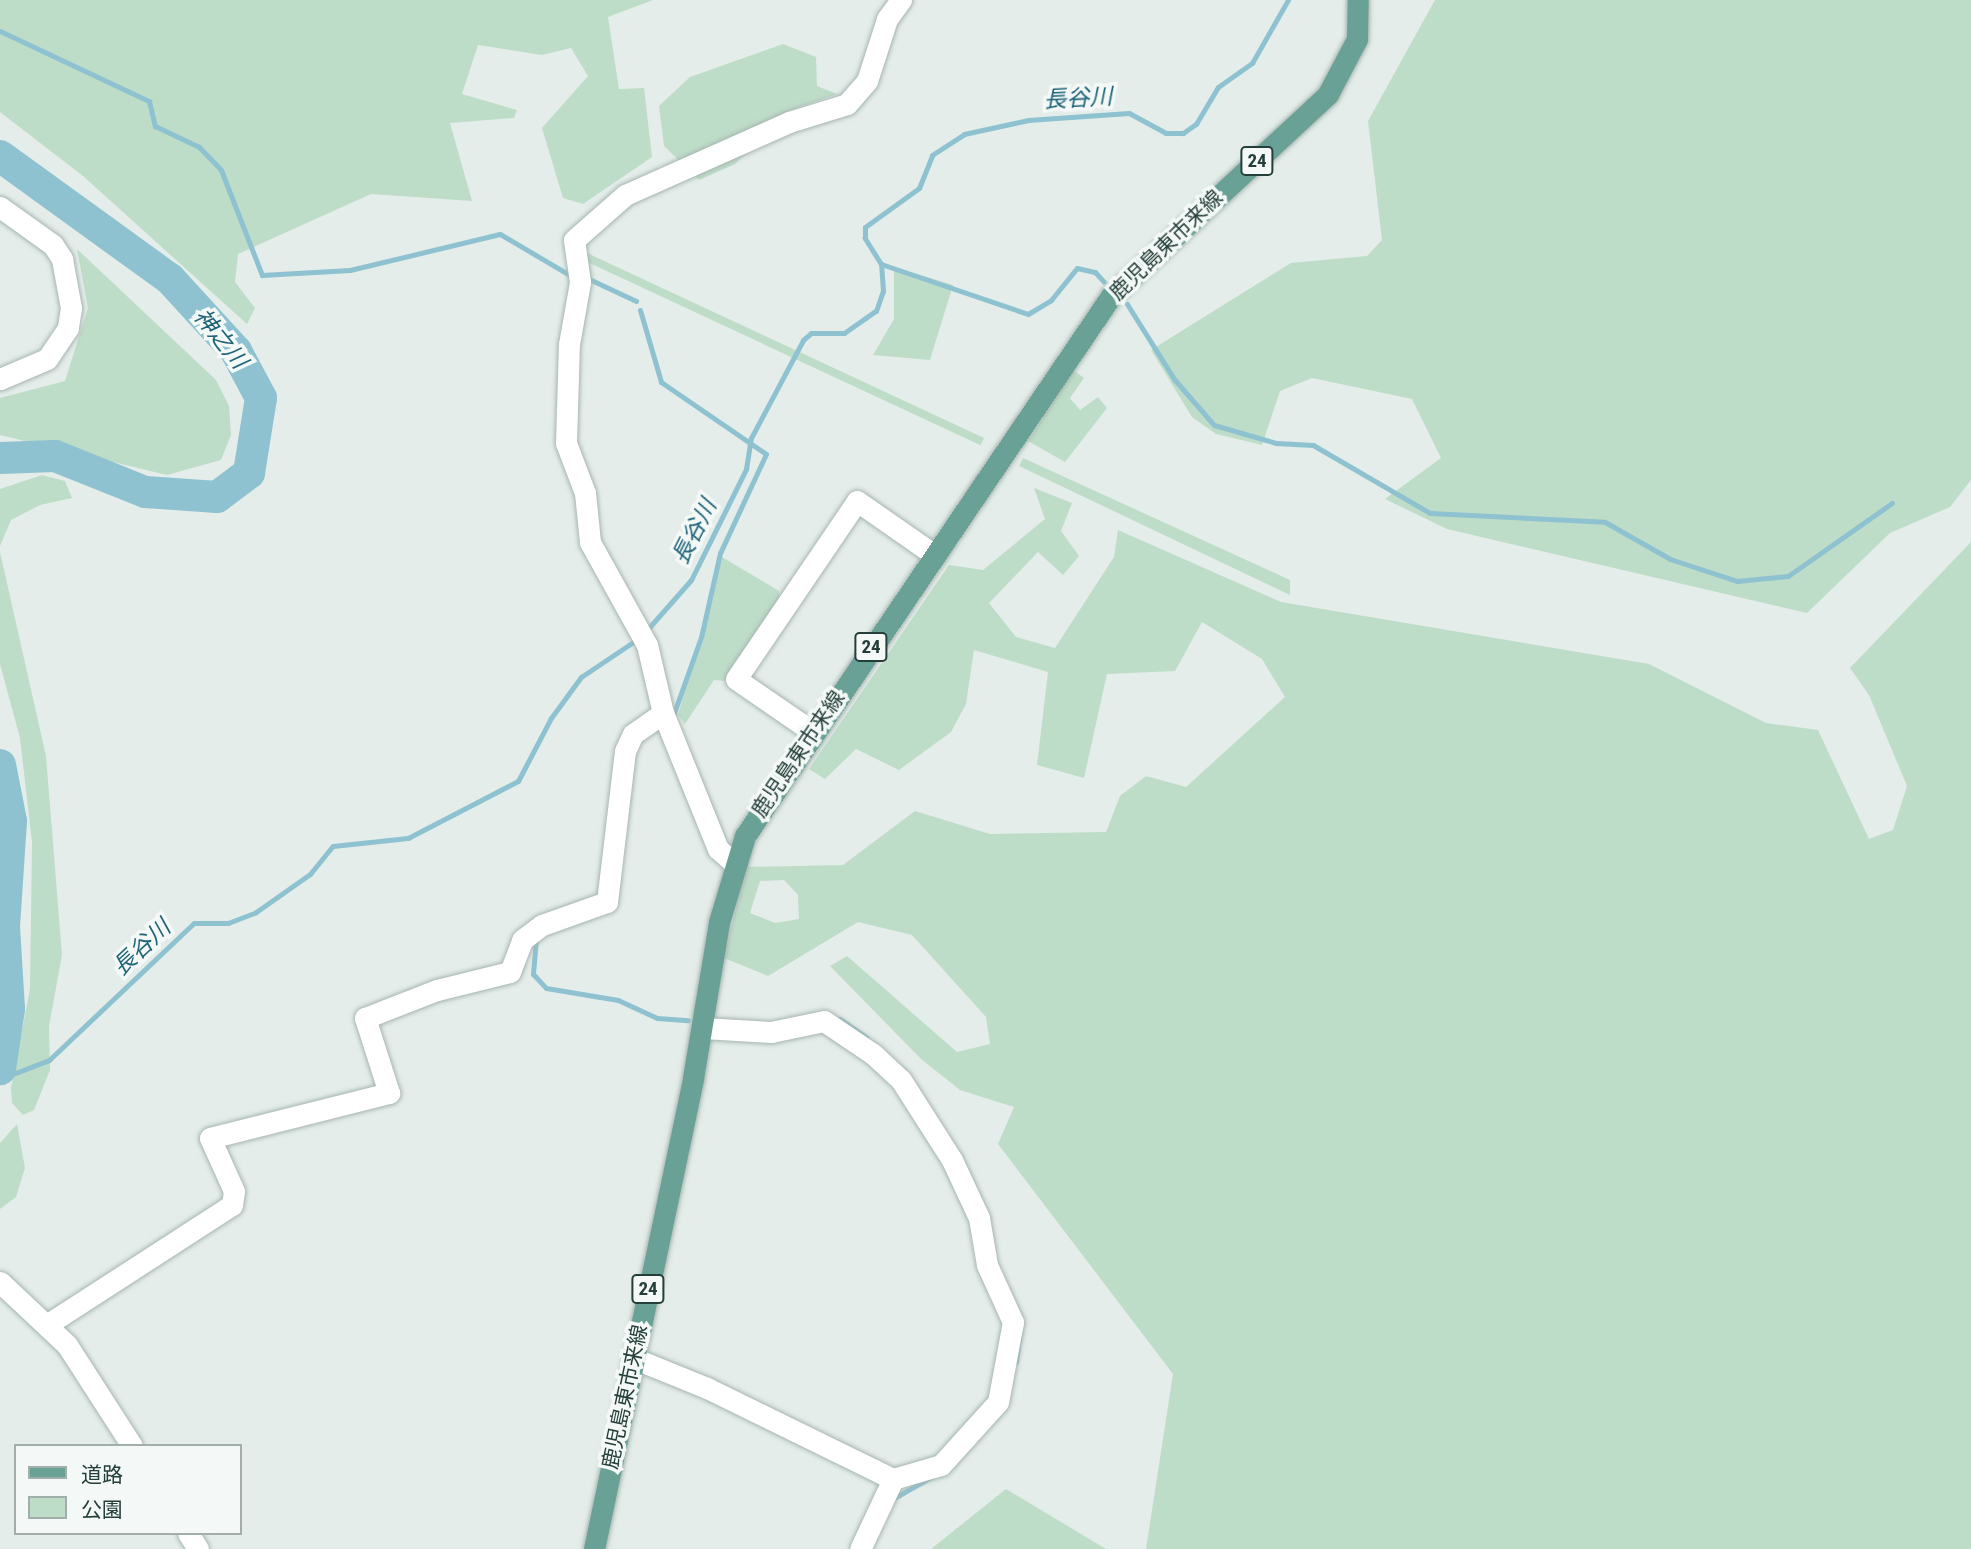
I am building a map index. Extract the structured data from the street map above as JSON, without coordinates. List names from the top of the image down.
{
  "streets": {
    "main road": ["24", "鹿児島東市来線"]
  },
  "water": ["長谷川", "神之川"],
  "legend": ["道路", "公園"]
}
